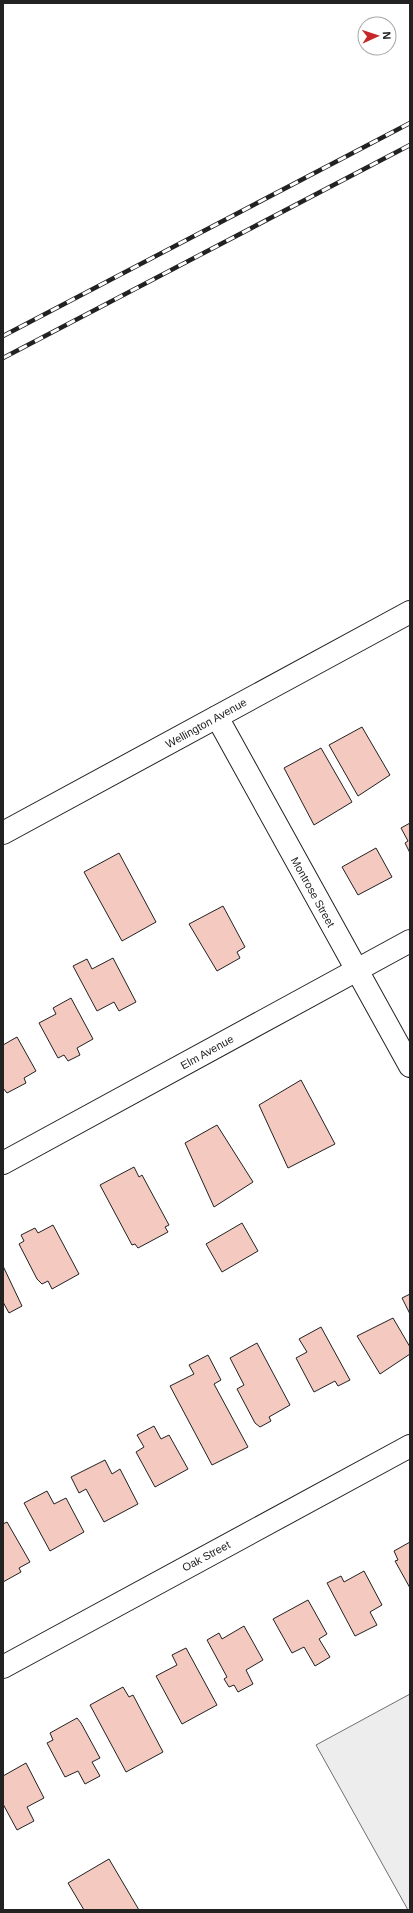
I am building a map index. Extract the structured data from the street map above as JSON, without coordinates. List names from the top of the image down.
{
  "streets": {
    "street": [
      "Wellington Avenue",
      "Montrose Street",
      "Elm Avenue",
      "Oak Street"
    ]
  },
  "crossings": [
    ["Wellington Avenue", "Montrose Street"],
    ["Montrose Street", "Elm Avenue"]
  ],
  "north": "right"
}
